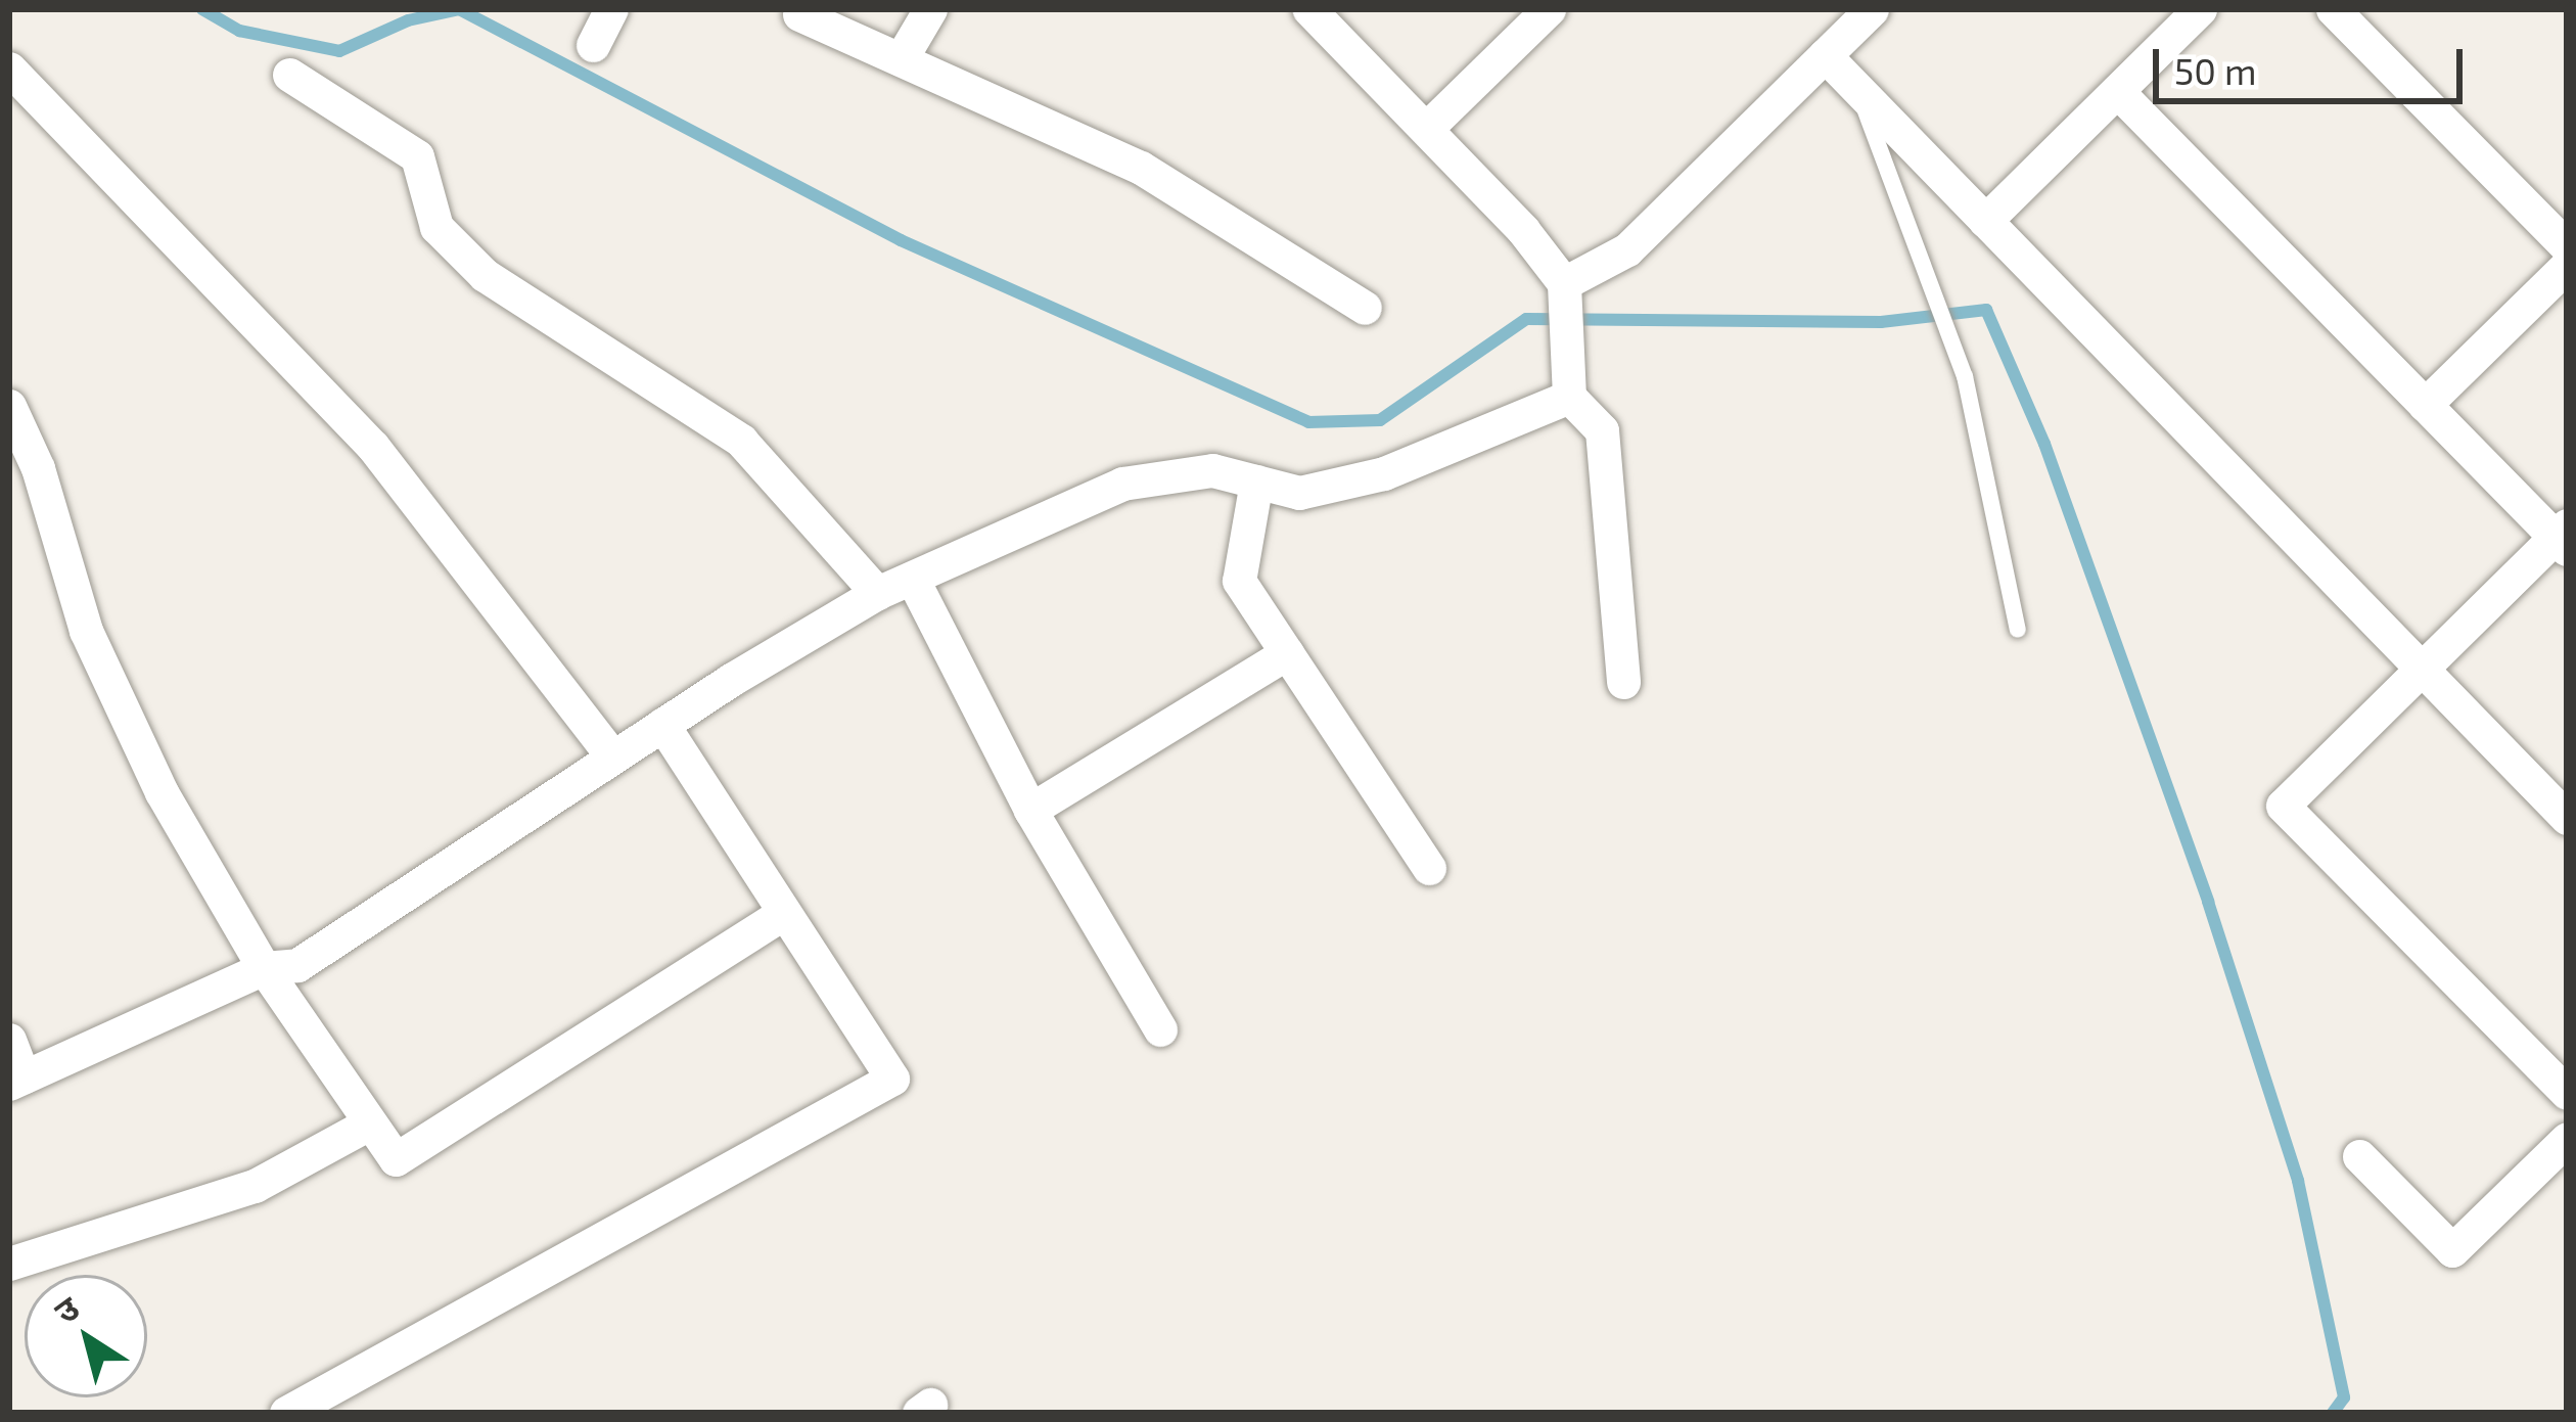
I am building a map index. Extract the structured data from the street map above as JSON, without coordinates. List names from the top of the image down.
{
  "scale_bar": "50 m",
  "north": "top left"
}
